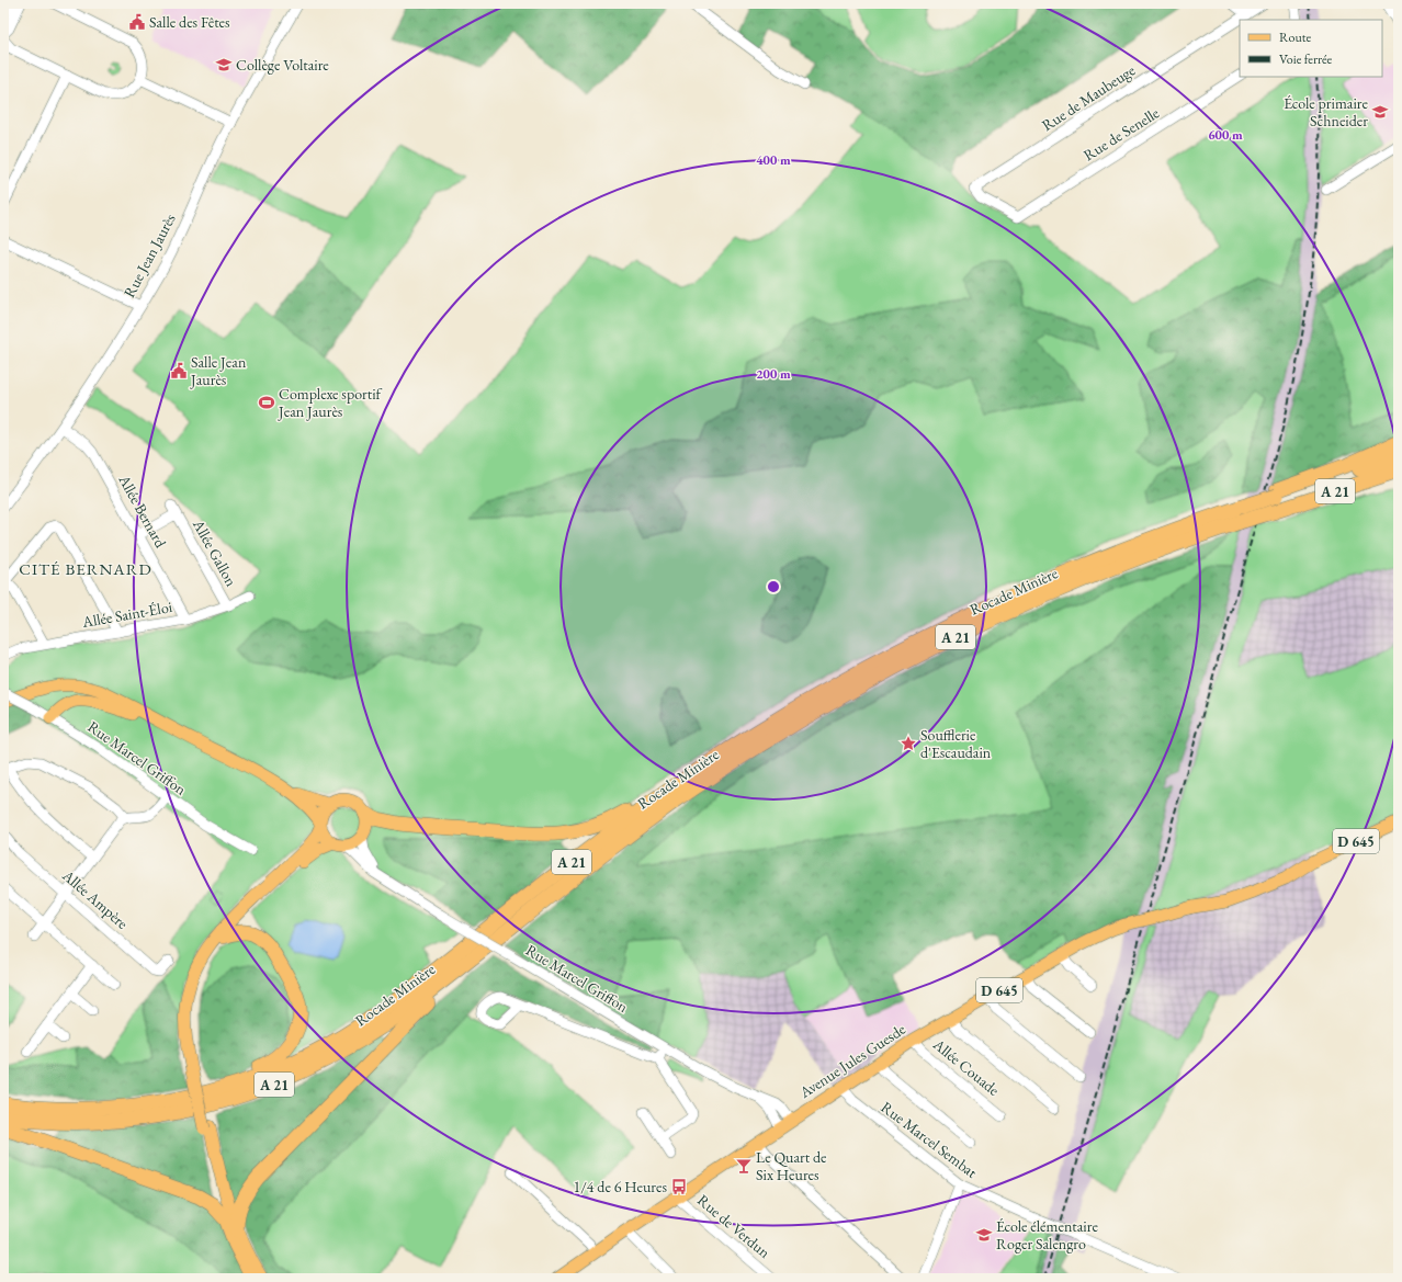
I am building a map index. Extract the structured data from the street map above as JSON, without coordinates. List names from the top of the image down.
{
  "streets": {
    "highway": ["A 21", "Rocade Minière"],
    "main road": ["D 645", "Avenue Jules Guesde"],
    "street": [
      "Rue de Maubeuge",
      "Rue de Senelle",
      "Rue Jean Jaurès",
      "Allée Bernard",
      "Allée Gallon",
      "Allée Saint-Éloi",
      "Rue Marcel Griffon",
      "Allée Ampère",
      "Allée Couade",
      "Rue Marcel Sembat",
      "Rue de Verdun"
    ]
  },
  "crossings": [
    ["Rue de Maubeuge", "Rue de Senelle"],
    ["Rue Jean Jaurès", "Allée Bernard"],
    ["Allée Bernard", "Allée Gallon"],
    ["Allée Bernard", "Allée Saint-Éloi"],
    ["Allée Gallon", "Allée Saint-Éloi"],
    ["Rue Marcel Griffon", "Avenue Jules Guesde"],
    ["Avenue Jules Guesde", "Allée Couade"],
    ["Avenue Jules Guesde", "Rue Marcel Sembat"],
    ["Avenue Jules Guesde", "Rue de Verdun"]
  ],
  "districts": ["CITÉ BERNARD"],
  "places": {
    "public building": ["Salle des Fêtes", "Salle Jean Jaurès"],
    "school or university": ["Collège Voltaire", "École primaire Schneider", "École élémentaire Roger Salengro"],
    "sports": ["Complexe sportif Jean Jaurès"],
    "place": ["Soufflerie d'Escaudain"],
    "bar": ["Le Quart de Six Heures"],
    "bus stop": ["1/4 de 6 Heures"]
  },
  "legend": ["Route", "Voie ferrée"],
  "rings": ["600 m", "400 m", "200 m"]
}
